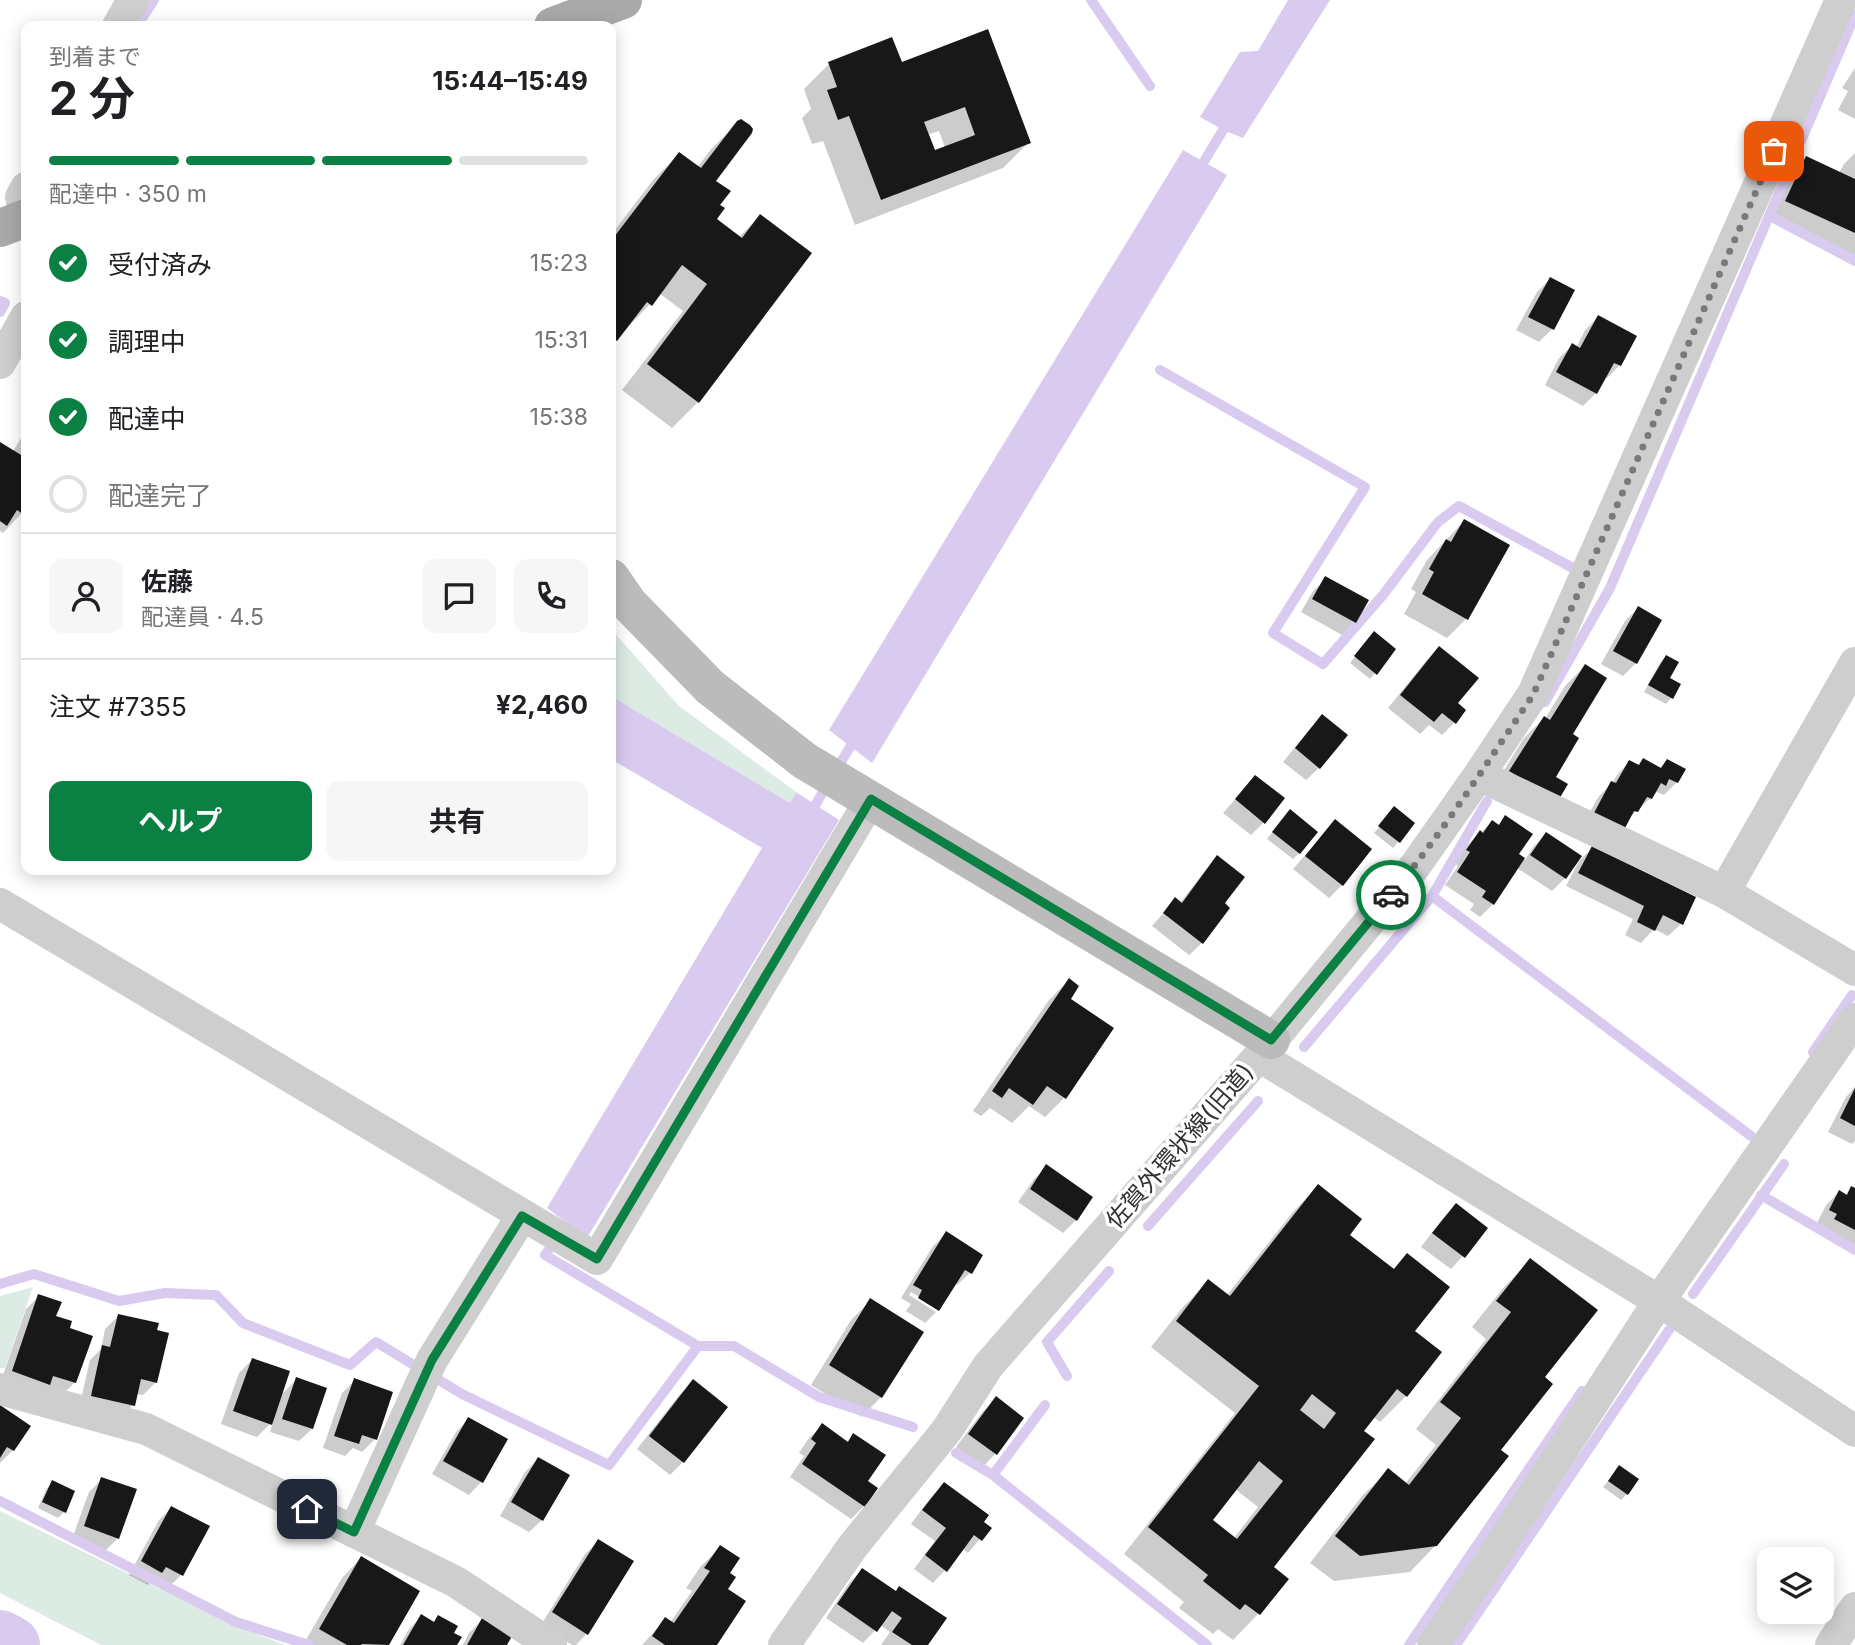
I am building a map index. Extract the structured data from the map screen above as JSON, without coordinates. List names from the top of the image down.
{
  "streets": {
    "street": ["佐賀外環状線(旧道)"]
  },
  "page": {
    "heading": ["2 分", "到着まで", "15:44–15:49"],
    "panel": [
      "佐藤",
      "配達員 · 4.5",
      "注文 #7355",
      "¥2,460"
    ],
    "bar": "配達中 · 350 m",
    "list": [
      ["受付済み", "15:23"],
      ["調理中", "15:31"],
      ["配達中", "15:38"],
      "配達完了"
    ],
    "buttons": ["ヘルプ", "共有"]
  }
}
